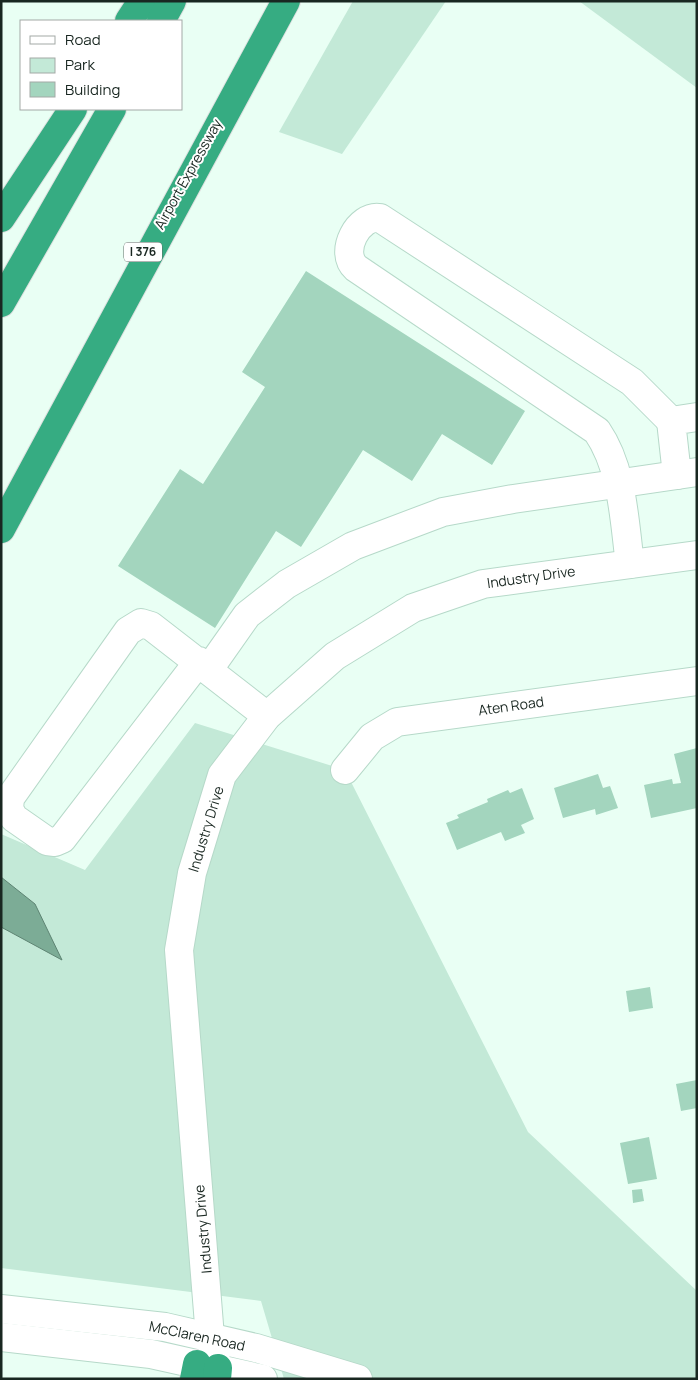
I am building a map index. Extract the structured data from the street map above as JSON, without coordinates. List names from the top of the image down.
{
  "streets": {
    "highway": ["Airport Expressway", "I 376"],
    "street": ["Industry Drive", "Aten Road", "McClaren Road"]
  },
  "crossings": [
    ["Industry Drive", "McClaren Road"]
  ],
  "legend": ["Road", "Park", "Building"]
}
